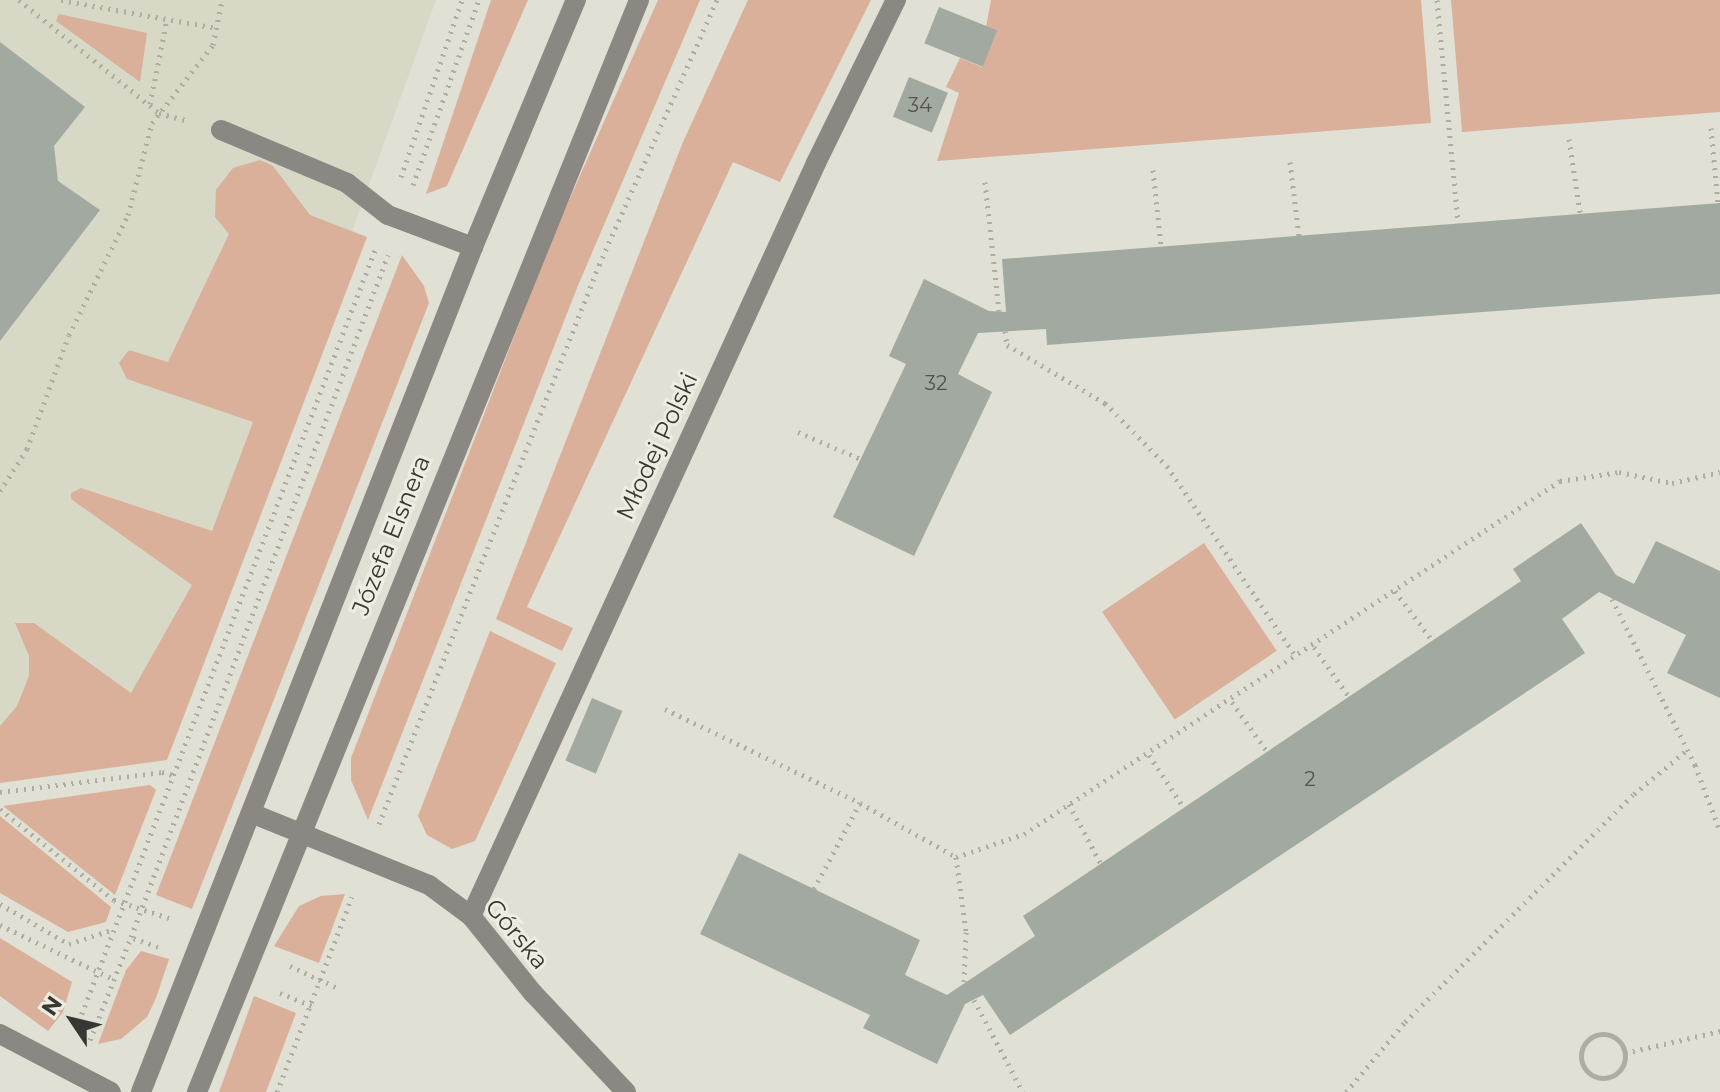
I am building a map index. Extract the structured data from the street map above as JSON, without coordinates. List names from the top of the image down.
{
  "streets": {
    "street": ["Młodej Polski", "Józefa Elsnera", "Górska"]
  },
  "crossings": [
    ["Młodej Polski", "Górska"],
    ["Józefa Elsnera", "Górska"]
  ],
  "house_numbers": ["34", "32", "2"],
  "north": "top left"
}
